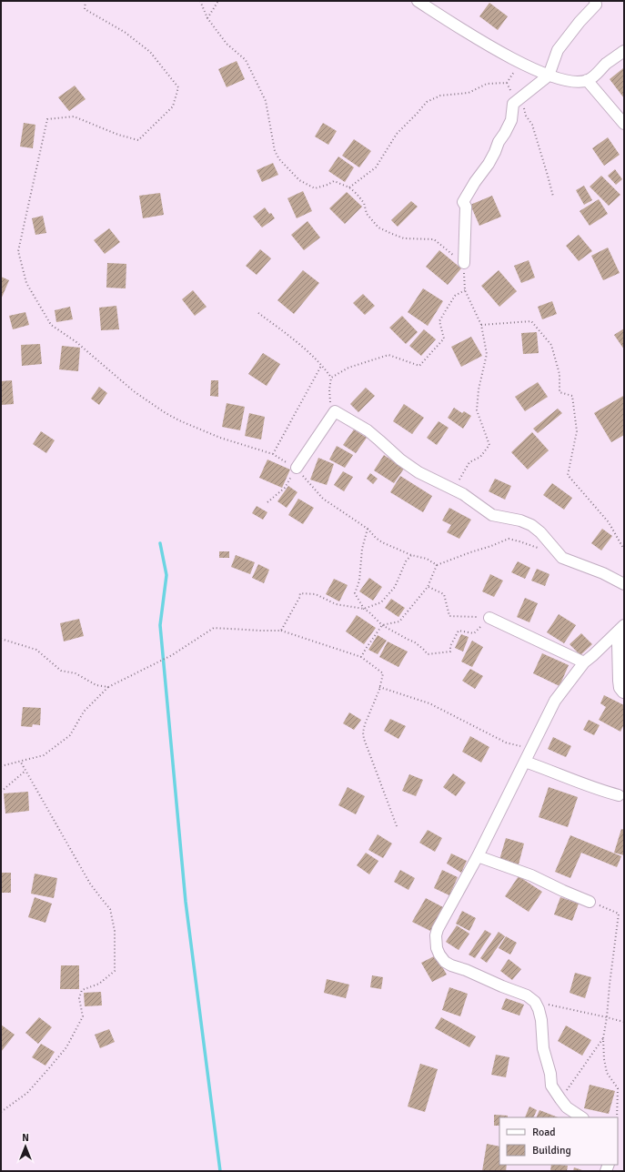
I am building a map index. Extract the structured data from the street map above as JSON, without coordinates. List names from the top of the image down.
{
  "legend": ["Road", "Building"],
  "north": "top"
}
